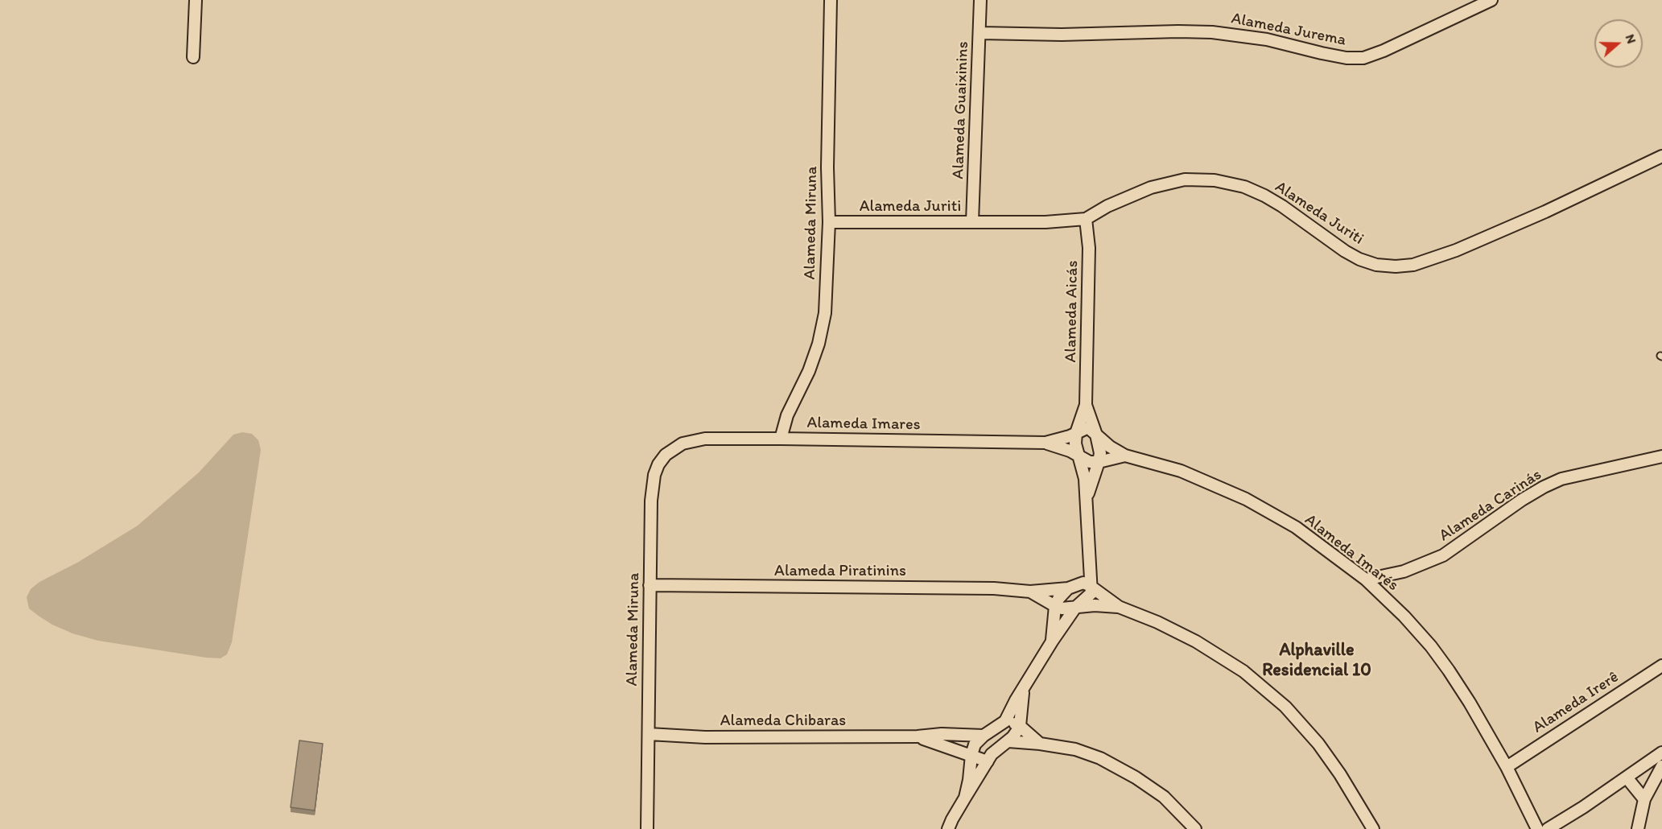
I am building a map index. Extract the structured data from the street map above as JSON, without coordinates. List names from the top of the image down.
{
  "streets": {
    "street": [
      "Alameda Jurema",
      "Alameda Guaixinins",
      "Alameda Juriti",
      "Alameda Miruna",
      "Alameda Aicás",
      "Alameda Imares",
      "Alameda Carinás",
      "Alameda Imarés",
      "Alameda Piratinins",
      "Alameda Irerê",
      "Alameda Chibaras"
    ]
  },
  "crossings": [
    ["Alameda Jurema", "Alameda Guaixinins"],
    ["Alameda Guaixinins", "Alameda Juriti"],
    ["Alameda Juriti", "Alameda Miruna"],
    ["Alameda Juriti", "Alameda Aicás"],
    ["Alameda Miruna", "Alameda Imares"],
    ["Alameda Miruna", "Alameda Piratinins"],
    ["Alameda Miruna", "Alameda Chibaras"],
    ["Alameda Aicás", "Alameda Piratinins"],
    ["Alameda Carinás", "Alameda Imarés"],
    ["Alameda Imarés", "Alameda Irerê"]
  ],
  "districts": ["Alphaville Residencial 10"],
  "north": "right"
}
